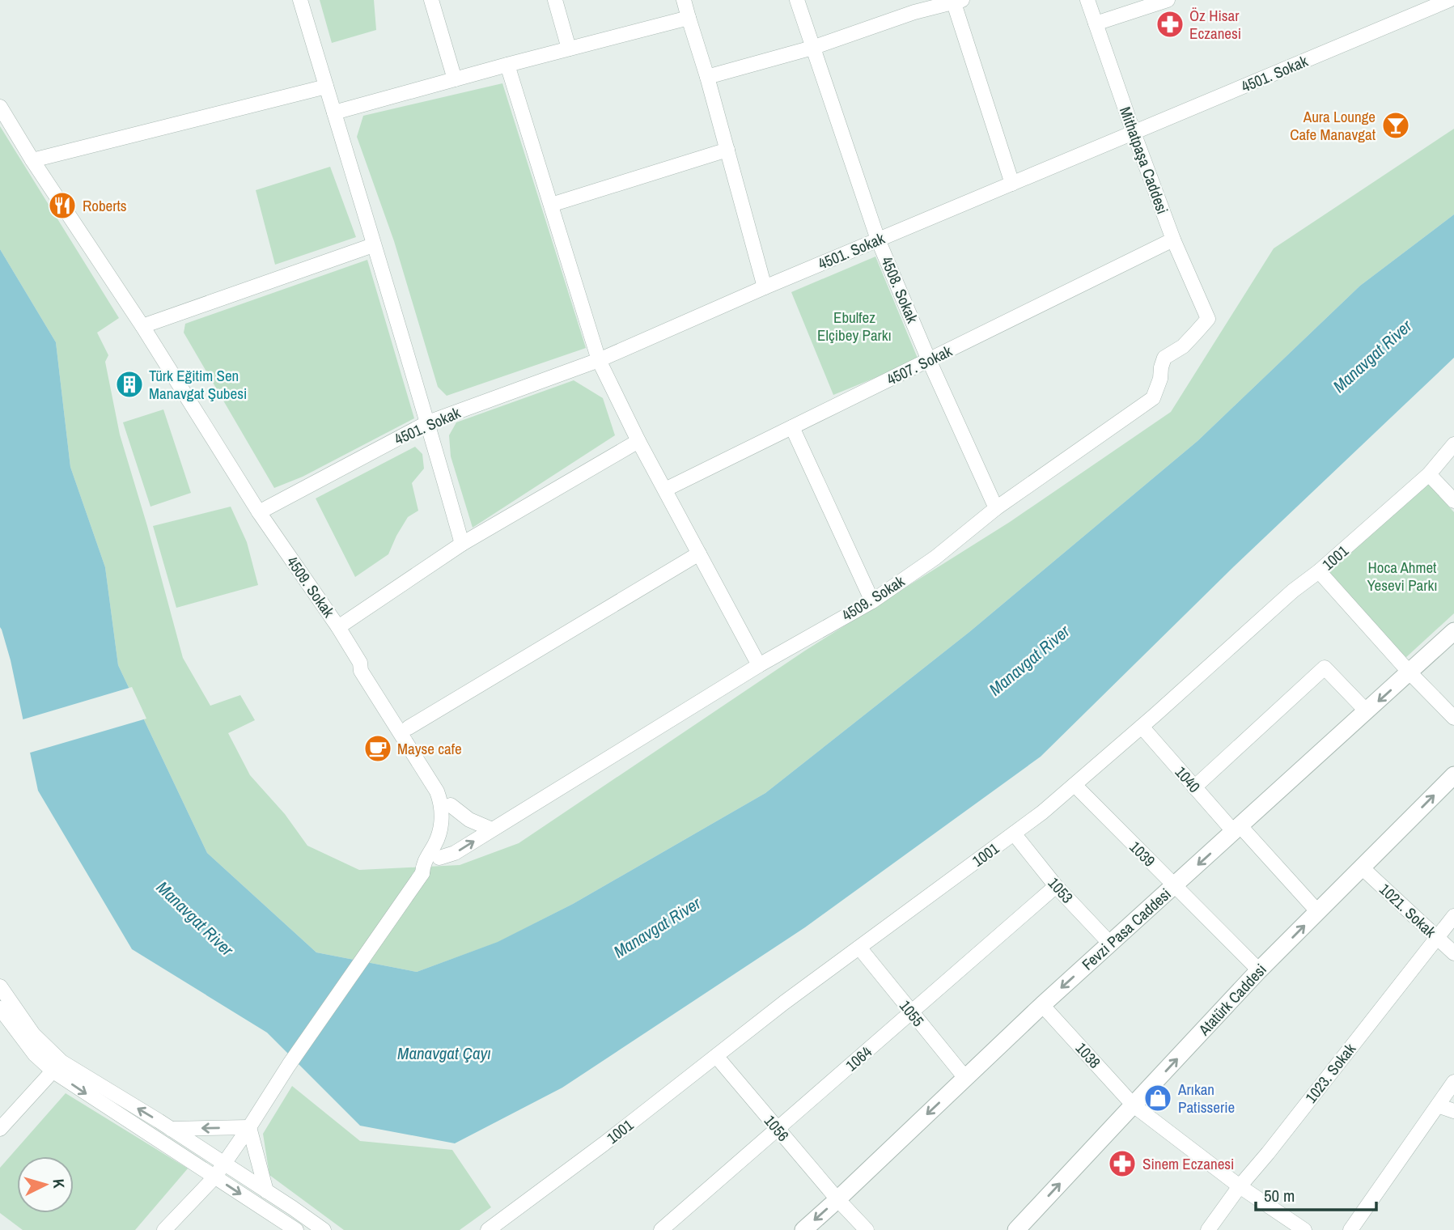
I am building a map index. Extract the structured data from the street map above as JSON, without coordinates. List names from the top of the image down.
{
  "streets": {
    "street": [
      "4501. Sokak",
      "Mithatpaşa Caddesi",
      "4508. Sokak",
      "4507. Sokak",
      "1001",
      "4509. Sokak",
      "1040",
      "1039",
      "1053",
      "1021. Sokak",
      "Fevzi Pasa Caddesi",
      "Atatürk Caddesi",
      "1055",
      "1038",
      "1064",
      "1023. Sokak",
      "1056"
    ]
  },
  "crossings": [
    ["4501. Sokak", "Mithatpaşa Caddesi"],
    ["4501. Sokak", "4508. Sokak"],
    ["4501. Sokak", "4509. Sokak"],
    ["Mithatpaşa Caddesi", "4507. Sokak"],
    ["Mithatpaşa Caddesi", "4509. Sokak"],
    ["4508. Sokak", "4507. Sokak"],
    ["4508. Sokak", "4509. Sokak"],
    ["1001", "1040"],
    ["1001", "1039"],
    ["1001", "1053"],
    ["1001", "1055"],
    ["1001", "1056"],
    ["1040", "Fevzi Pasa Caddesi"],
    ["1040", "Atatürk Caddesi"],
    ["1039", "Fevzi Pasa Caddesi"],
    ["1039", "Atatürk Caddesi"],
    ["1053", "Fevzi Pasa Caddesi"],
    ["1053", "1064"],
    ["1021. Sokak", "Atatürk Caddesi"],
    ["1021. Sokak", "1023. Sokak"],
    ["Fevzi Pasa Caddesi", "1055"],
    ["Fevzi Pasa Caddesi", "1038"],
    ["Fevzi Pasa Caddesi", "1056"],
    ["Atatürk Caddesi", "1038"],
    ["1055", "1064"],
    ["1038", "1023. Sokak"],
    ["1064", "1056"]
  ],
  "one_way": ["Fevzi Pasa Caddesi", "Atatürk Caddesi"],
  "water": ["Manavgat River", "Manavgat Çayı"],
  "parks": ["Ebulfez Elçibey Parkı", "Hoca Ahmet Yesevi Parkı"],
  "places": {
    "pharmacy": ["Öz Hisar Eczanesi", "Sinem Eczanesi"],
    "bar": ["Aura Lounge Cafe Manavgat"],
    "restaurant": ["Roberts"],
    "building": ["Türk Eğitim Sen Manavgat Şubesi"],
    "cafe": ["Mayse cafe"],
    "shop": ["Arıkan Patisserie"]
  },
  "scale_bar": "50 m",
  "north": "right"
}
